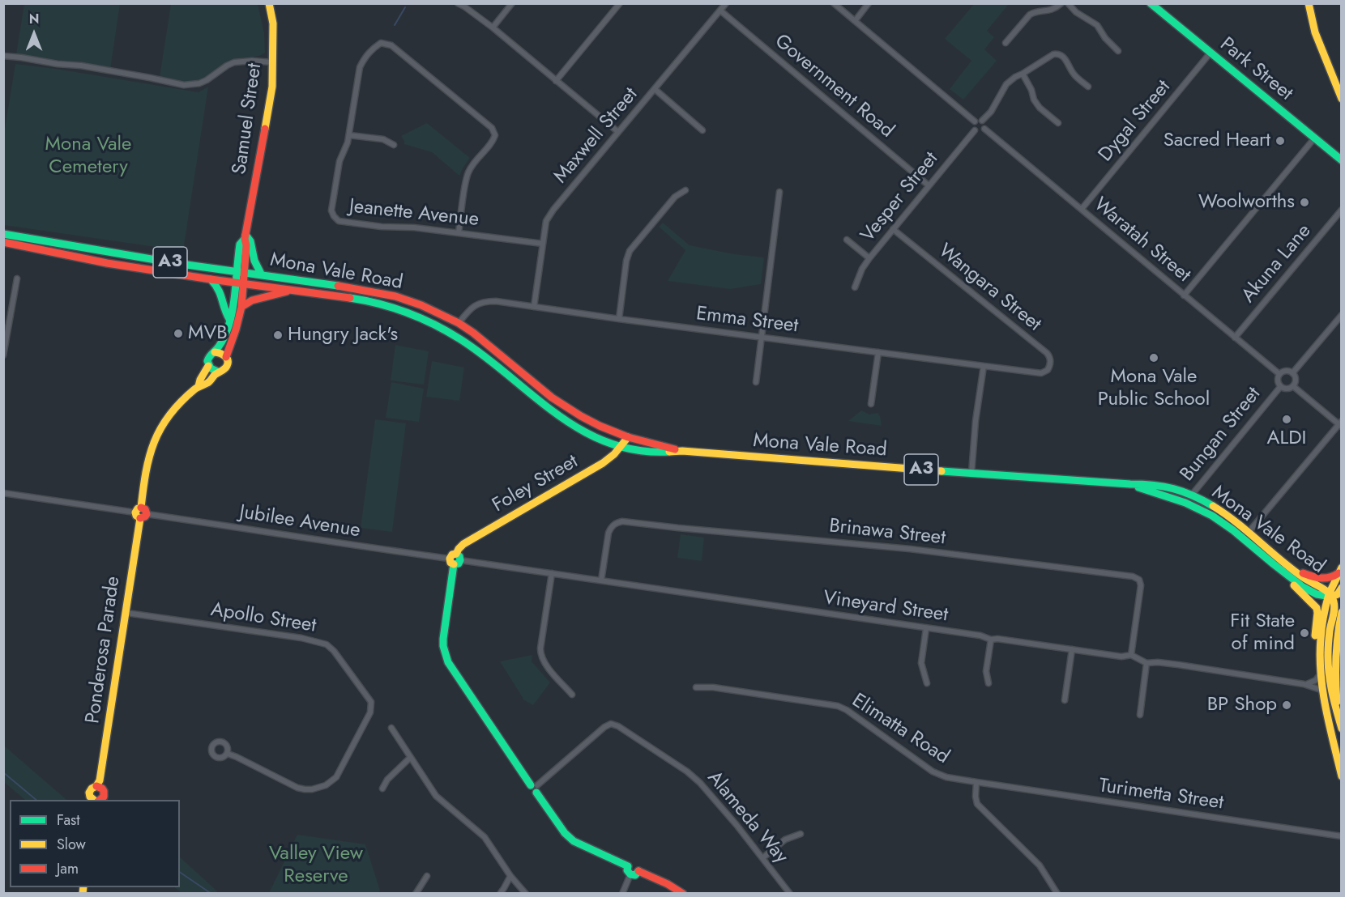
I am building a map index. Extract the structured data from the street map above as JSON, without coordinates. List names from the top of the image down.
{
  "streets": {
    "main road": [
      "Park Street",
      "Samuel Street",
      "A3",
      "Mona Vale Road",
      "Bungan Street",
      "Foley Street",
      "Ponderosa Parade"
    ],
    "street": [
      "Government Road",
      "Dygal Street",
      "Maxwell Street",
      "Vesper Street",
      "Jeanette Avenue",
      "Waratah Street",
      "Akuna Lane",
      "Wangara Street",
      "Emma Street",
      "Jubilee Avenue",
      "Brinawa Street",
      "Vineyard Street",
      "Apollo Street",
      "Elimatta Road",
      "Turimetta Street",
      "Alameda Way"
    ]
  },
  "crossings": [
    ["Park Street", "Dygal Street"],
    ["Government Road", "Maxwell Street"],
    ["Government Road", "Vesper Street"],
    ["Dygal Street", "Waratah Street"],
    ["Maxwell Street", "Jeanette Avenue"],
    ["Maxwell Street", "Emma Street"],
    ["Vesper Street", "Waratah Street"],
    ["Vesper Street", "Wangara Street"],
    ["Waratah Street", "Akuna Lane"],
    ["Waratah Street", "Bungan Street"],
    ["A3", "Mona Vale Road"],
    ["Mona Vale Road", "Emma Street"],
    ["Mona Vale Road", "Bungan Street"],
    ["Mona Vale Road", "Foley Street"],
    ["Wangara Street", "Emma Street"],
    ["Foley Street", "Jubilee Avenue"],
    ["Foley Street", "Vineyard Street"],
    ["Jubilee Avenue", "Vineyard Street"],
    ["Jubilee Avenue", "Ponderosa Parade"],
    ["Brinawa Street", "Vineyard Street"],
    ["Apollo Street", "Ponderosa Parade"],
    ["Elimatta Road", "Turimetta Street"]
  ],
  "parks": ["Mona Vale Cemetery", "Valley View Reserve"],
  "places": [
    "Sacred Heart",
    "Woolworths",
    "MVB",
    "Hungry Jack's",
    "Mona Vale Public School",
    "ALDI",
    "Fit State of mind",
    "BP Shop"
  ],
  "legend": ["Fast", "Slow", "Jam"],
  "north": "top"
}
